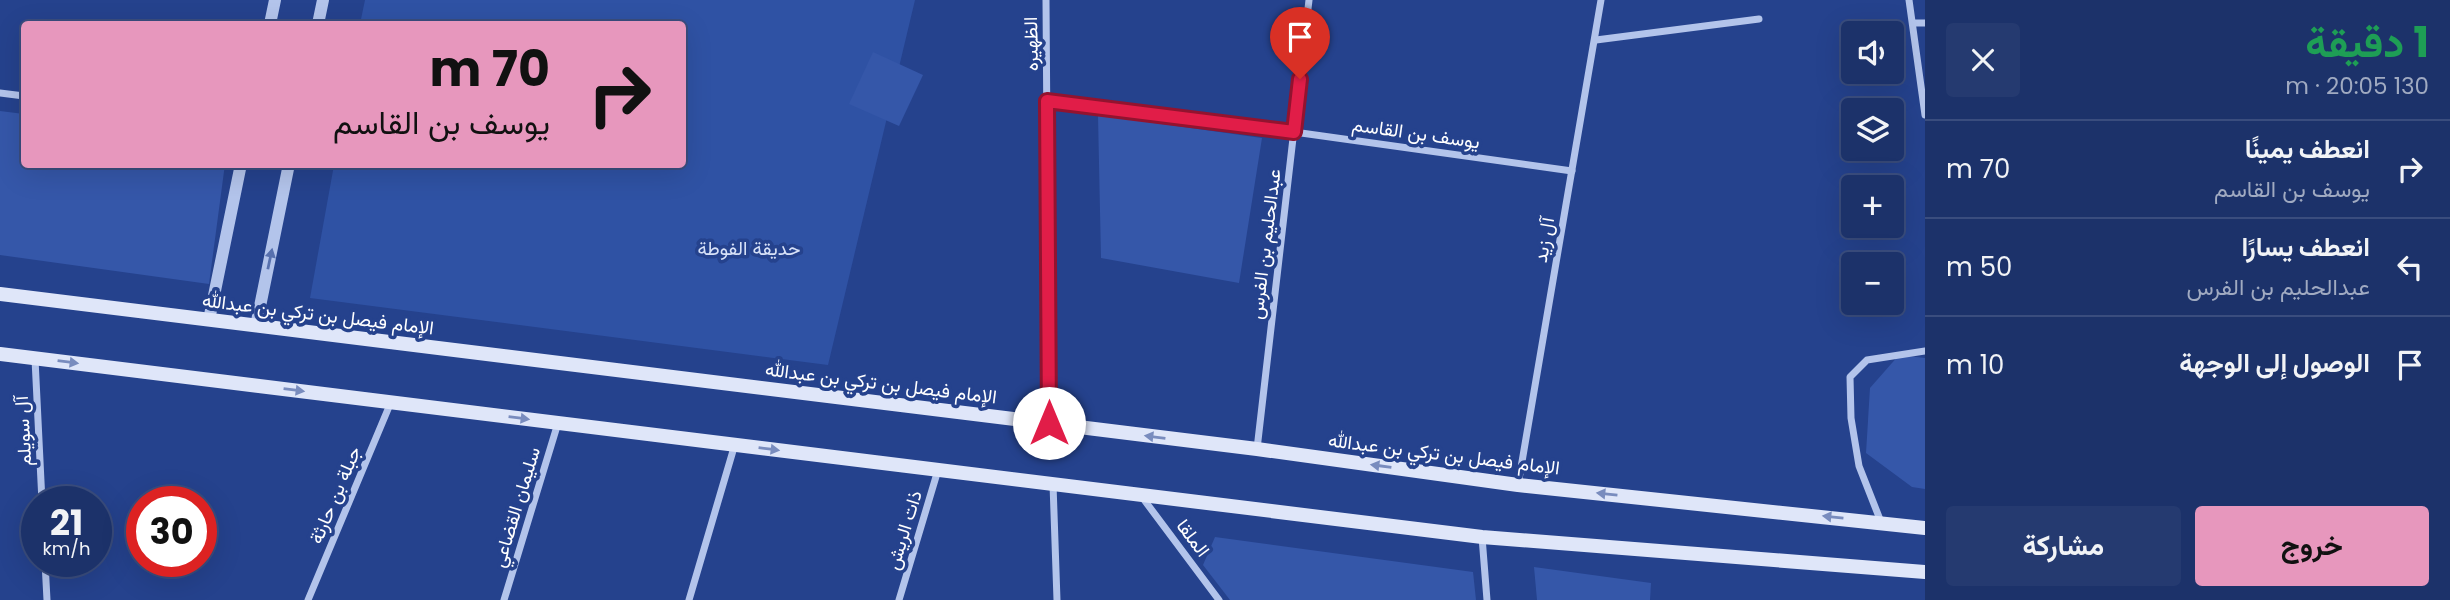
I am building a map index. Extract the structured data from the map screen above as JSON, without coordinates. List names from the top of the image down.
{
  "streets": {
    "main road": ["الإمام فيصل بن تركي بن عبدالله"],
    "street": [
      "الظهيره",
      "يوسف بن القاسم",
      "آل زيد",
      "عبدالحليم بن الفرس",
      "آل سويلم",
      "جبلة بن حارثة",
      "سليمان القضاعي",
      "ذات الريش",
      "الملقا"
    ]
  },
  "crossings": [
    ["الظهيره", "يوسف بن القاسم"],
    ["الظهيره", "الإمام فيصل بن تركي بن عبدالله"],
    ["يوسف بن القاسم", "آل زيد"],
    ["يوسف بن القاسم", "عبدالحليم بن الفرس"],
    ["آل زيد", "الإمام فيصل بن تركي بن عبدالله"],
    ["عبدالحليم بن الفرس", "الإمام فيصل بن تركي بن عبدالله"]
  ],
  "parks": ["حديقة الفوطة"],
  "page": {
    "heading": ["1 دقيقة", "130 m · 20:05"],
    "map_buttons": ["+", "−"],
    "turn": ["70 m", "يوسف بن القاسم"],
    "list": [
      {
        "name": "انعطف يمينًا",
        "note": "يوسف بن القاسم",
        "value": "70 m"
      },
      {
        "name": "انعطف يسارًا",
        "note": "عبدالحليم بن الفرس",
        "value": "50 m"
      },
      {
        "name": "الوصول إلى الوجهة",
        "value": "10 m"
      }
    ],
    "speed": "21 km/h",
    "limit": "30",
    "buttons": ["خروج", "مشاركة"]
  }
}
